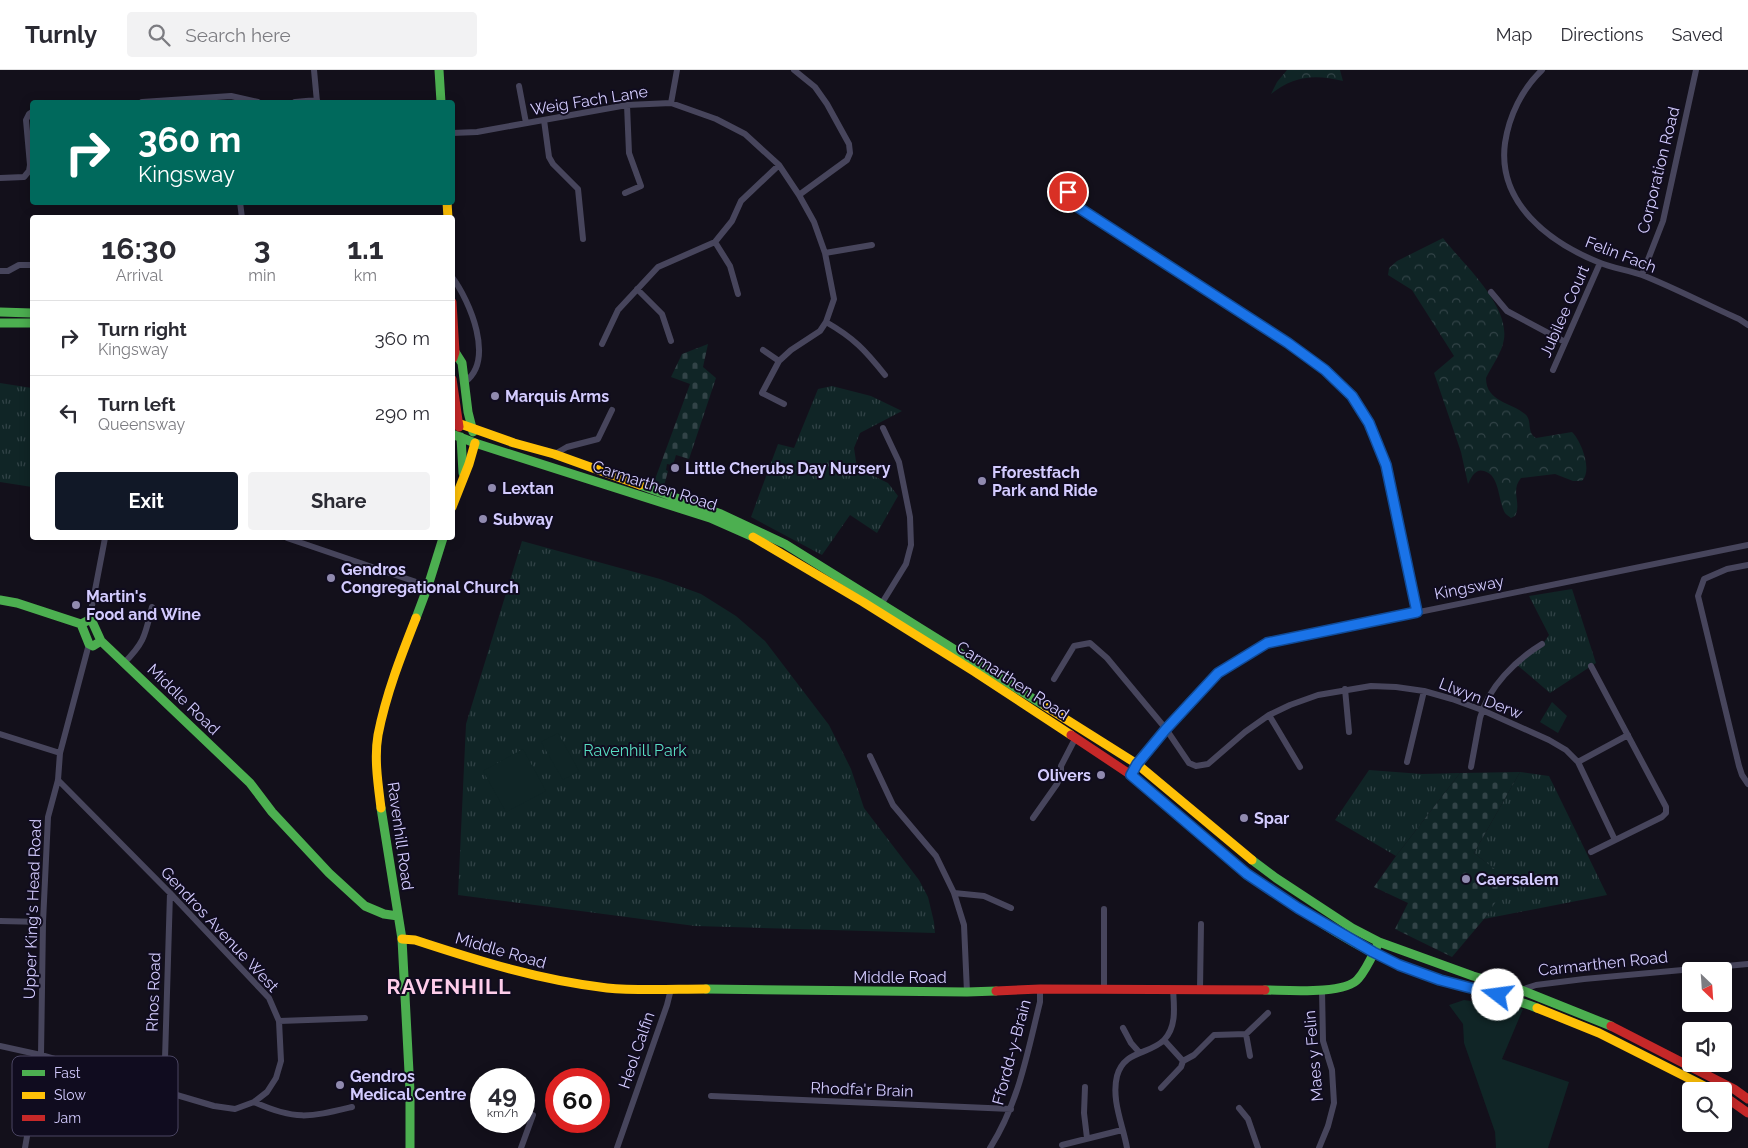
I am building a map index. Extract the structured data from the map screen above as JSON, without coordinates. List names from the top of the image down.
{
  "streets": {
    "main road": ["Carmarthen Road", "Middle Road", "Ravenhill Road"],
    "street": [
      "Weig Fach Lane",
      "Corporation Road",
      "Felin Fach",
      "Jubilee Court",
      "Kingsway",
      "Llwyn Derw",
      "Upper King's Head Road",
      "Gendros Avenue West",
      "Rhos Road",
      "Heol Calfin",
      "Ffordd-y-Brain",
      "Maes y Felin",
      "Rhodfa'r Brain"
    ]
  },
  "crossings": [
    ["Corporation Road", "Felin Fach"],
    ["Felin Fach", "Jubilee Court"],
    ["Carmarthen Road", "Kingsway"],
    ["Carmarthen Road", "Middle Road"],
    ["Kingsway", "Llwyn Derw"],
    ["Middle Road", "Ravenhill Road"],
    ["Middle Road", "Heol Calfin"],
    ["Middle Road", "Ffordd-y-Brain"],
    ["Middle Road", "Maes y Felin"],
    ["Upper King's Head Road", "Gendros Avenue West"],
    ["Gendros Avenue West", "Rhos Road"],
    ["Ffordd-y-Brain", "Rhodfa'r Brain"]
  ],
  "districts": ["RAVENHILL"],
  "parks": ["Ravenhill Park"],
  "places": [
    "Marquis Arms",
    "Little Cherubs Day Nursery",
    "Fforestfach Park and Ride",
    "Lextan",
    "Subway",
    "Gendros Congregational Church",
    "Martin's Food and Wine",
    "Olivers",
    "Spar",
    "Caersalem",
    "Gendros Medical Centre"
  ],
  "legend": ["Fast", "Slow", "Jam"],
  "north": "bottom right",
  "page": {
    "header": "Turnly",
    "search": "Search here",
    "nav": ["Map", "Directions", "Saved"],
    "turn": ["360 m", "Kingsway"],
    "eta": [
      "16:30",
      "Arrival",
      "3",
      "min",
      "1.1",
      "km"
    ],
    "list": [
      {
        "name": "Turn right",
        "note": "Kingsway",
        "value": "360 m"
      },
      {
        "name": "Turn left",
        "note": "Queensway",
        "value": "290 m"
      }
    ],
    "buttons": ["Exit", "Share"],
    "speed": "49 km/h",
    "limit": "60"
  }
}
